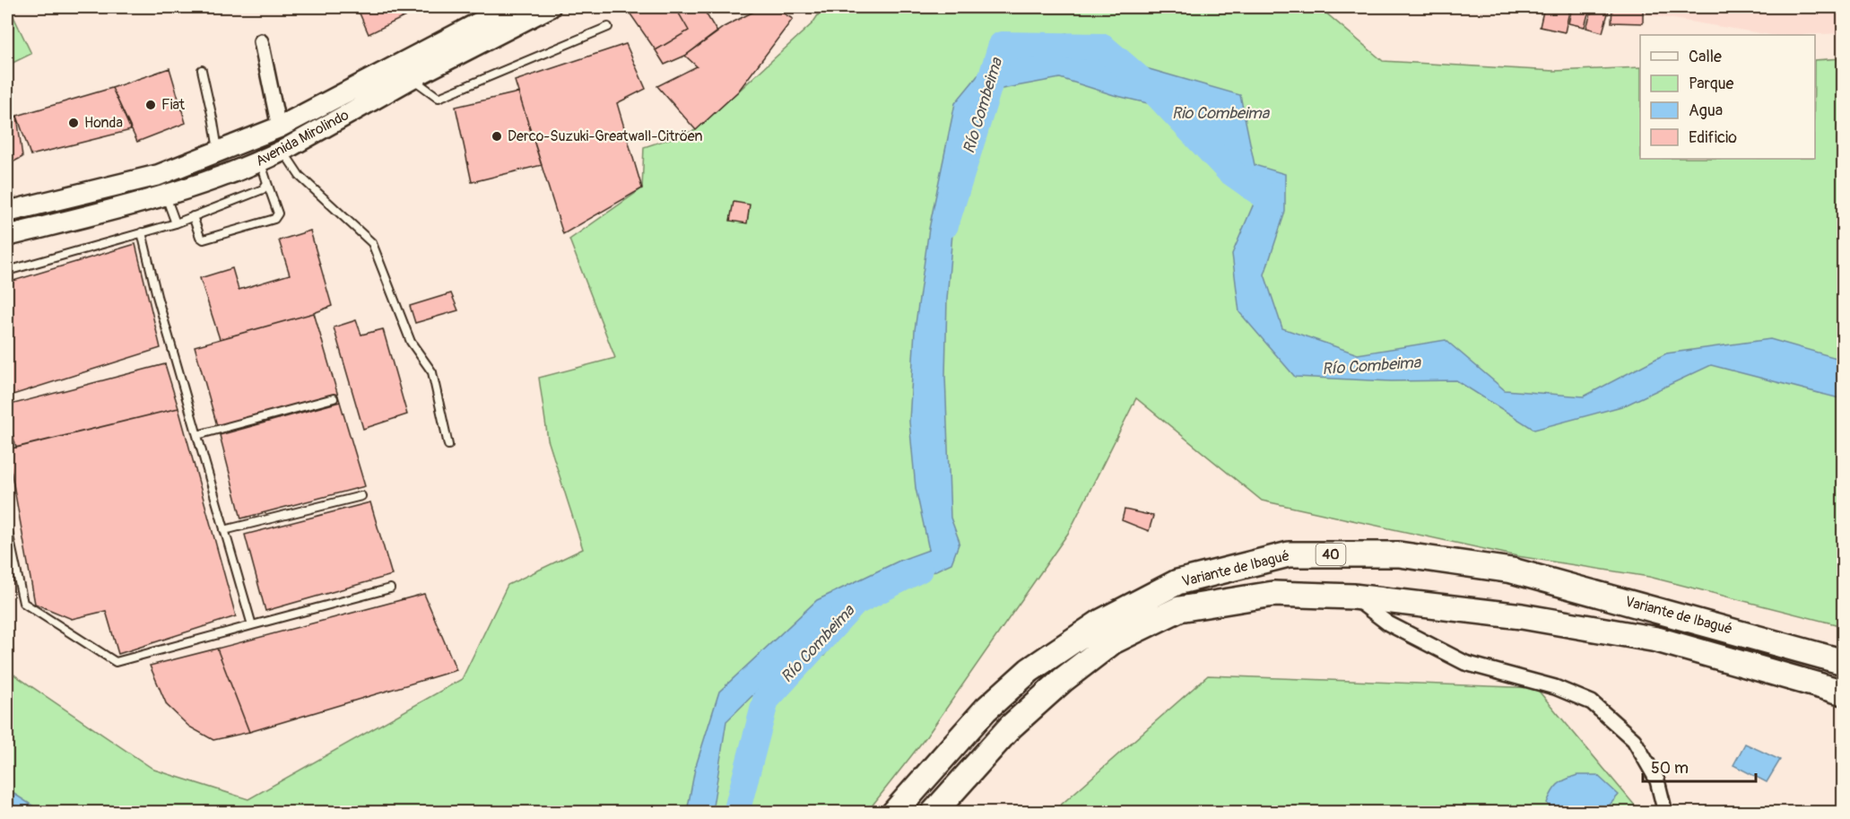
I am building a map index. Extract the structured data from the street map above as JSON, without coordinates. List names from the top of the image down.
{
  "streets": {
    "highway": ["40", "Variante de Ibagué"],
    "main road": ["Avenida Mirolindo"]
  },
  "water": ["Río Combeima", "Rio Combeima"],
  "places": ["Fiat", "Honda", "Derco-Suzuki-Greatwall-Citröen"],
  "legend": [
    "Calle",
    "Parque",
    "Agua",
    "Edificio"
  ],
  "scale_bar": "50 m"
}
